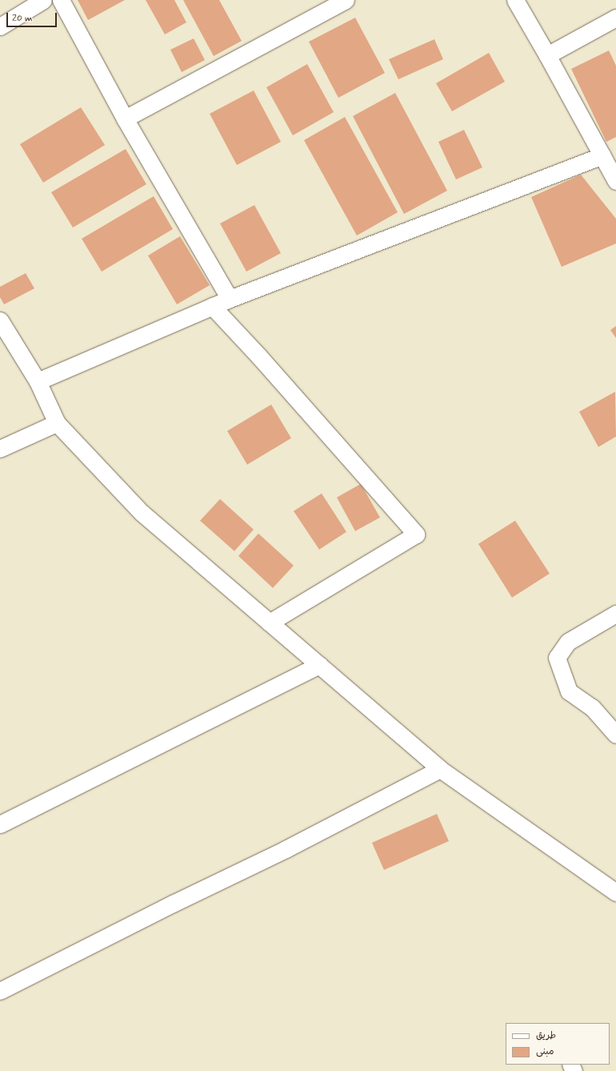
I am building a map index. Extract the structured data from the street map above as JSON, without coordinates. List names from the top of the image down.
{
  "legend": ["طريق", "مبنى"],
  "scale_bar": "20 m"
}
